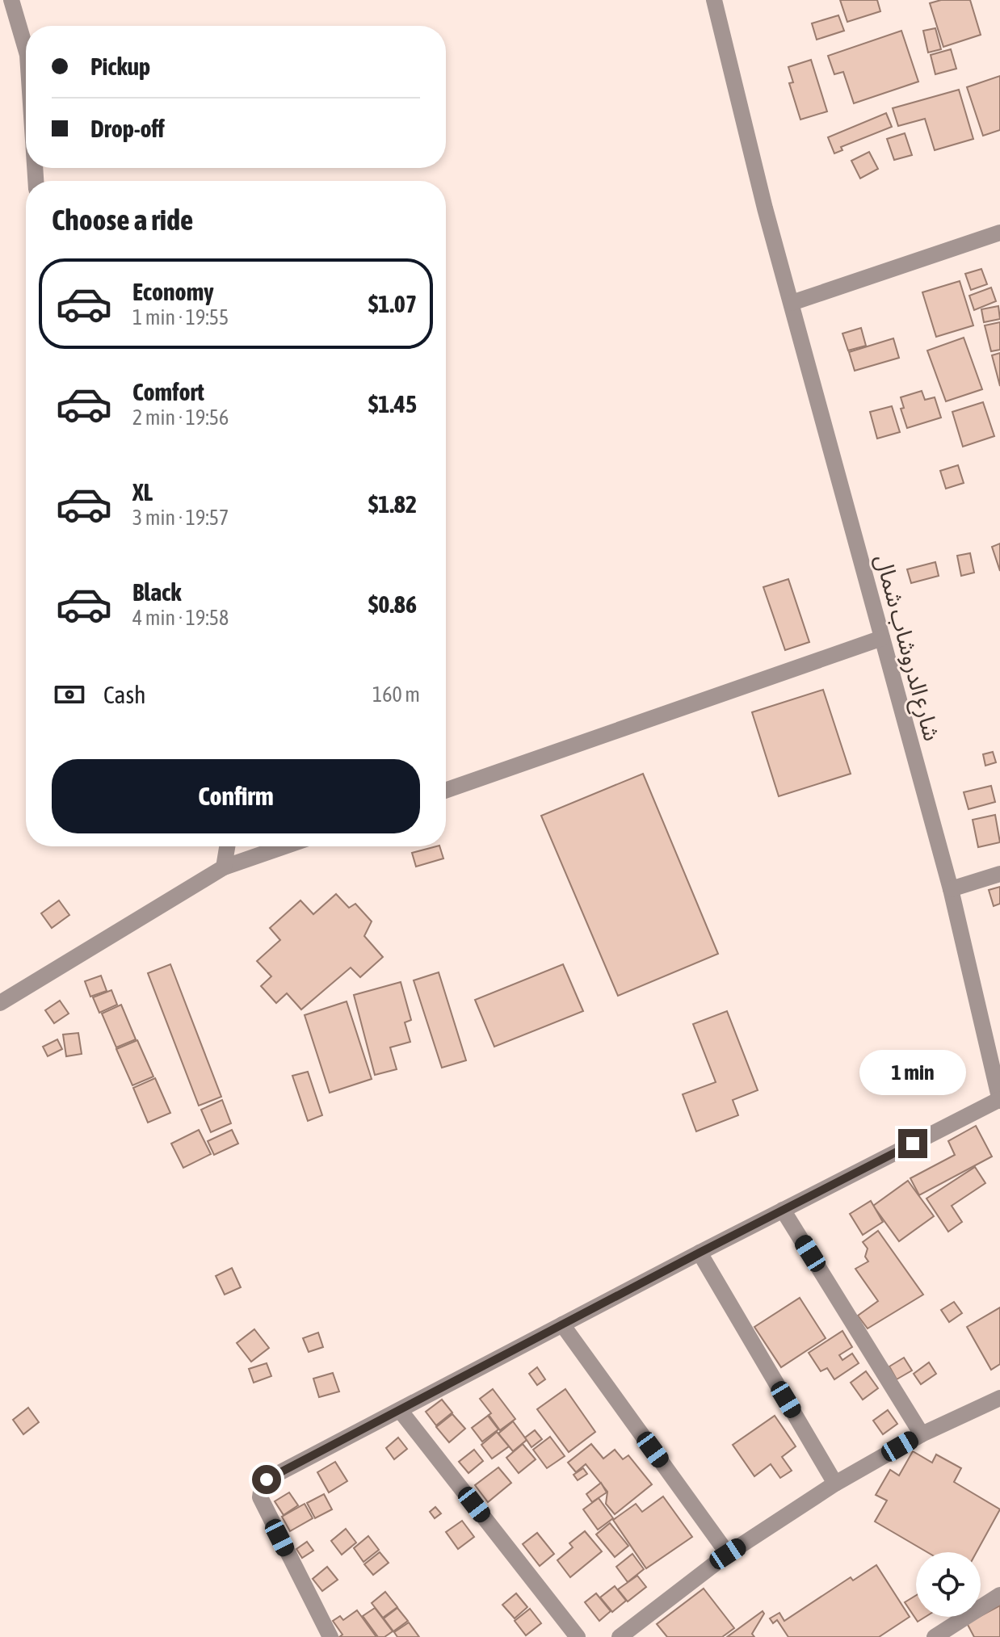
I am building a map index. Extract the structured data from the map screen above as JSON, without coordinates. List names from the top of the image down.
{
  "streets": {
    "street": ["شارع الدروشاب شمال"]
  },
  "page": {
    "banner": ["Pickup", "Drop-off"],
    "heading": "Choose a ride",
    "list": [
      {
        "name": "Economy",
        "note": "1 min · 19:55",
        "value": "$1.07"
      },
      {
        "name": "Comfort",
        "note": "2 min · 19:56",
        "value": "$1.45"
      },
      {
        "name": "XL",
        "note": "3 min · 19:57",
        "value": "$1.82"
      },
      {
        "name": "Black",
        "note": "4 min · 19:58",
        "value": "$0.86"
      }
    ],
    "pay": ["Cash", "160 m"],
    "buttons": "Confirm",
    "bubble": "1 min"
  }
}
